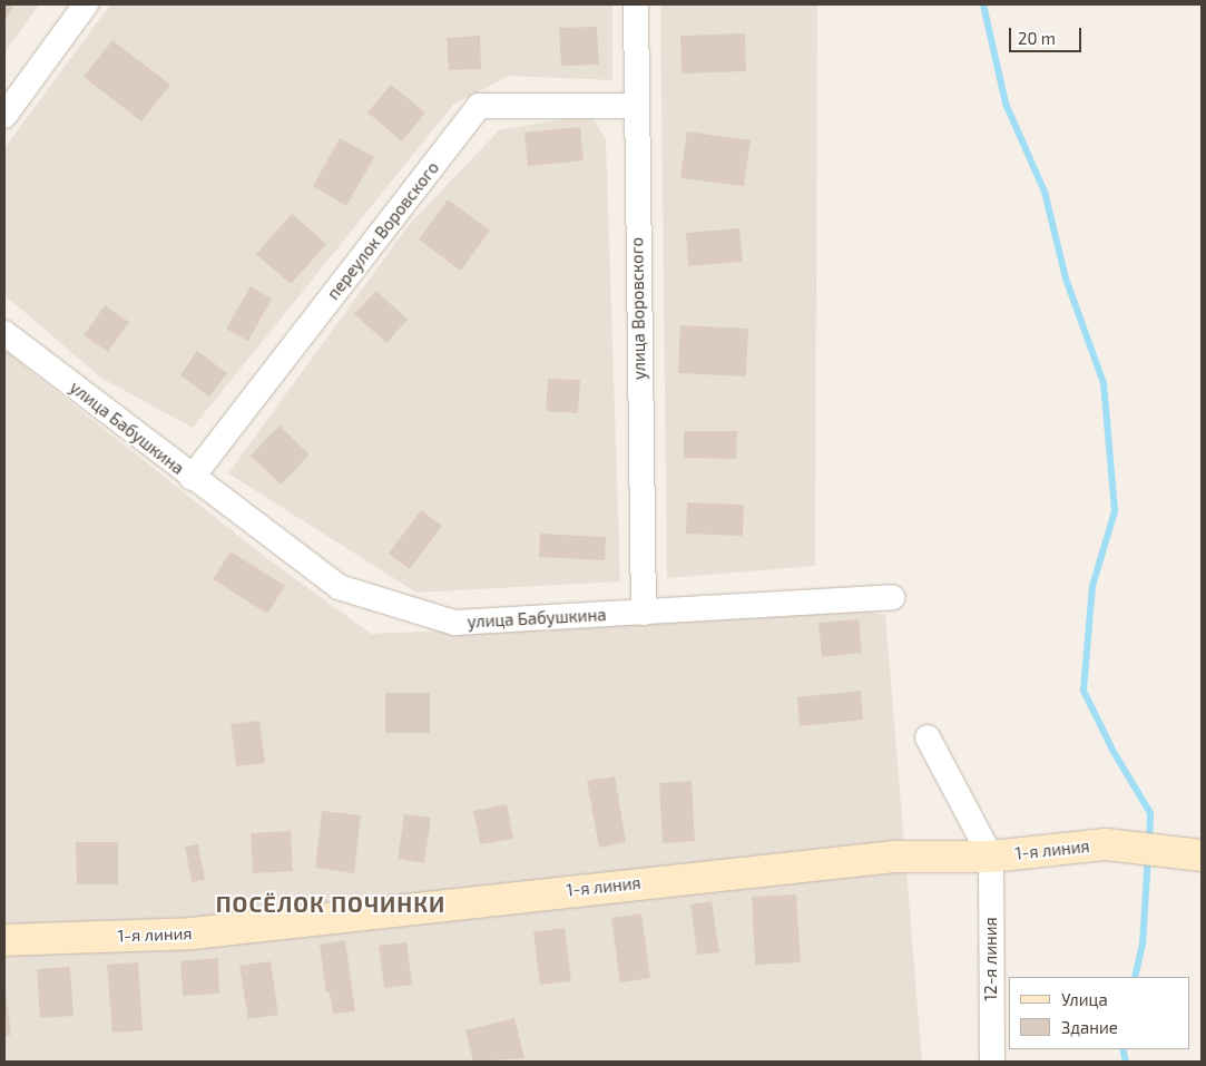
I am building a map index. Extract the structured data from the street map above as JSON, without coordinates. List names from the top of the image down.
{
  "streets": {
    "street": [
      "переулок Воровского",
      "улица Воровского",
      "улица Бабушкина",
      "1-я линия",
      "12-я линия"
    ]
  },
  "crossings": [
    ["переулок Воровского", "улица Воровского"],
    ["переулок Воровского", "улица Бабушкина"],
    ["улица Воровского", "улица Бабушкина"],
    ["1-я линия", "12-я линия"]
  ],
  "districts": ["ПОСЁЛОК ПОЧИНКИ"],
  "legend": ["Улица", "Здание"],
  "scale_bar": "20 m"
}
